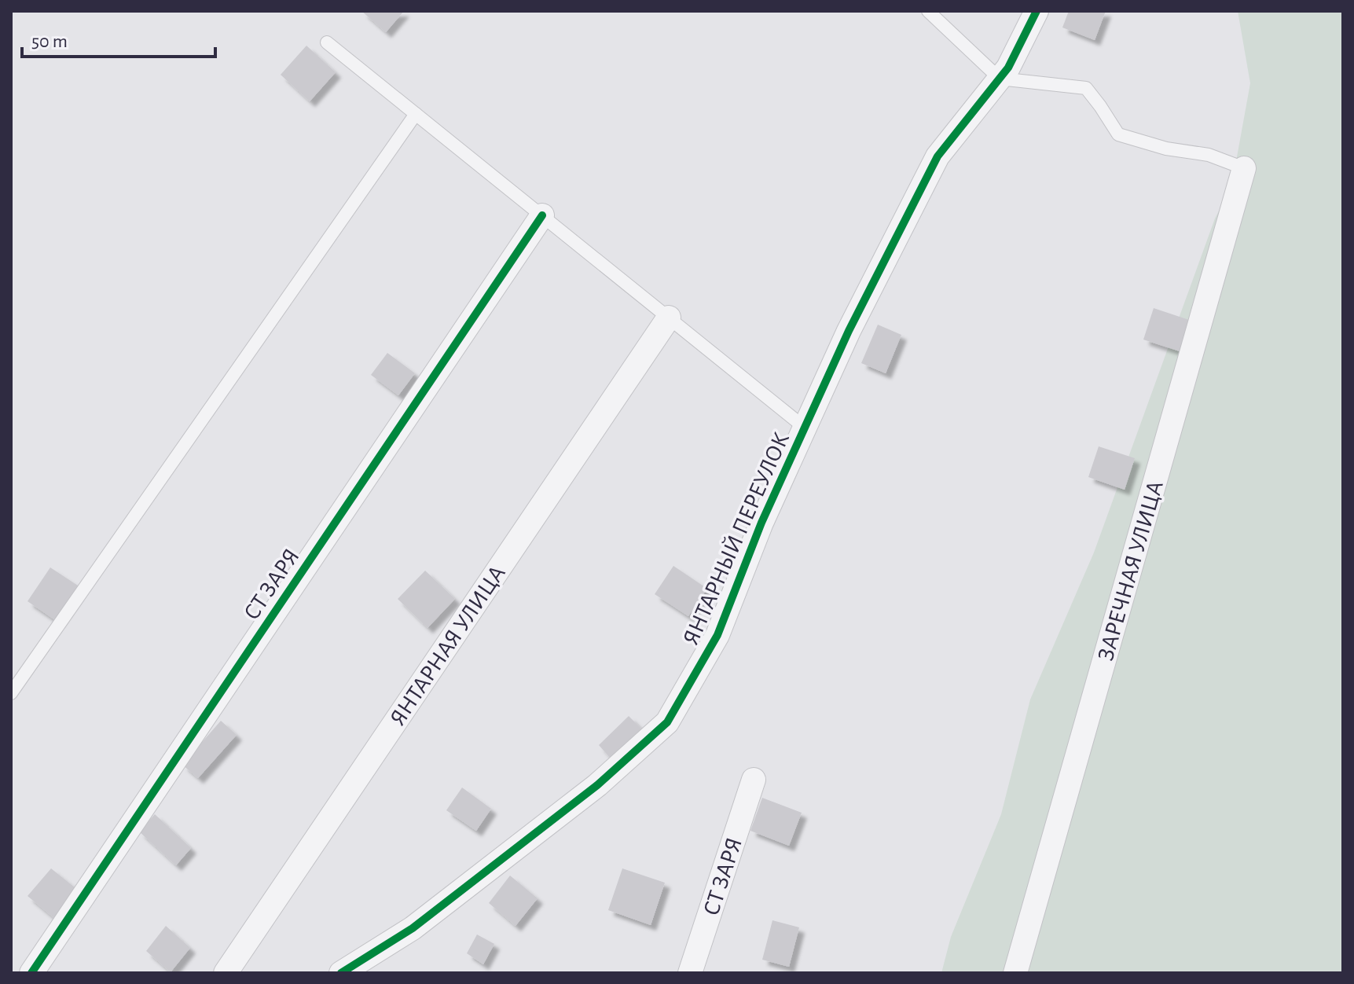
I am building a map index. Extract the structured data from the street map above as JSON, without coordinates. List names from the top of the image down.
{
  "streets": {
    "street": [
      "ЯНТАРНЫЙ ПЕРЕУЛОК",
      "ЗАРЕЧНАЯ УЛИЦА",
      "СТ ЗАРЯ",
      "ЯНТАРНАЯ УЛИЦА"
    ]
  },
  "scale_bar": "50 m"
}
